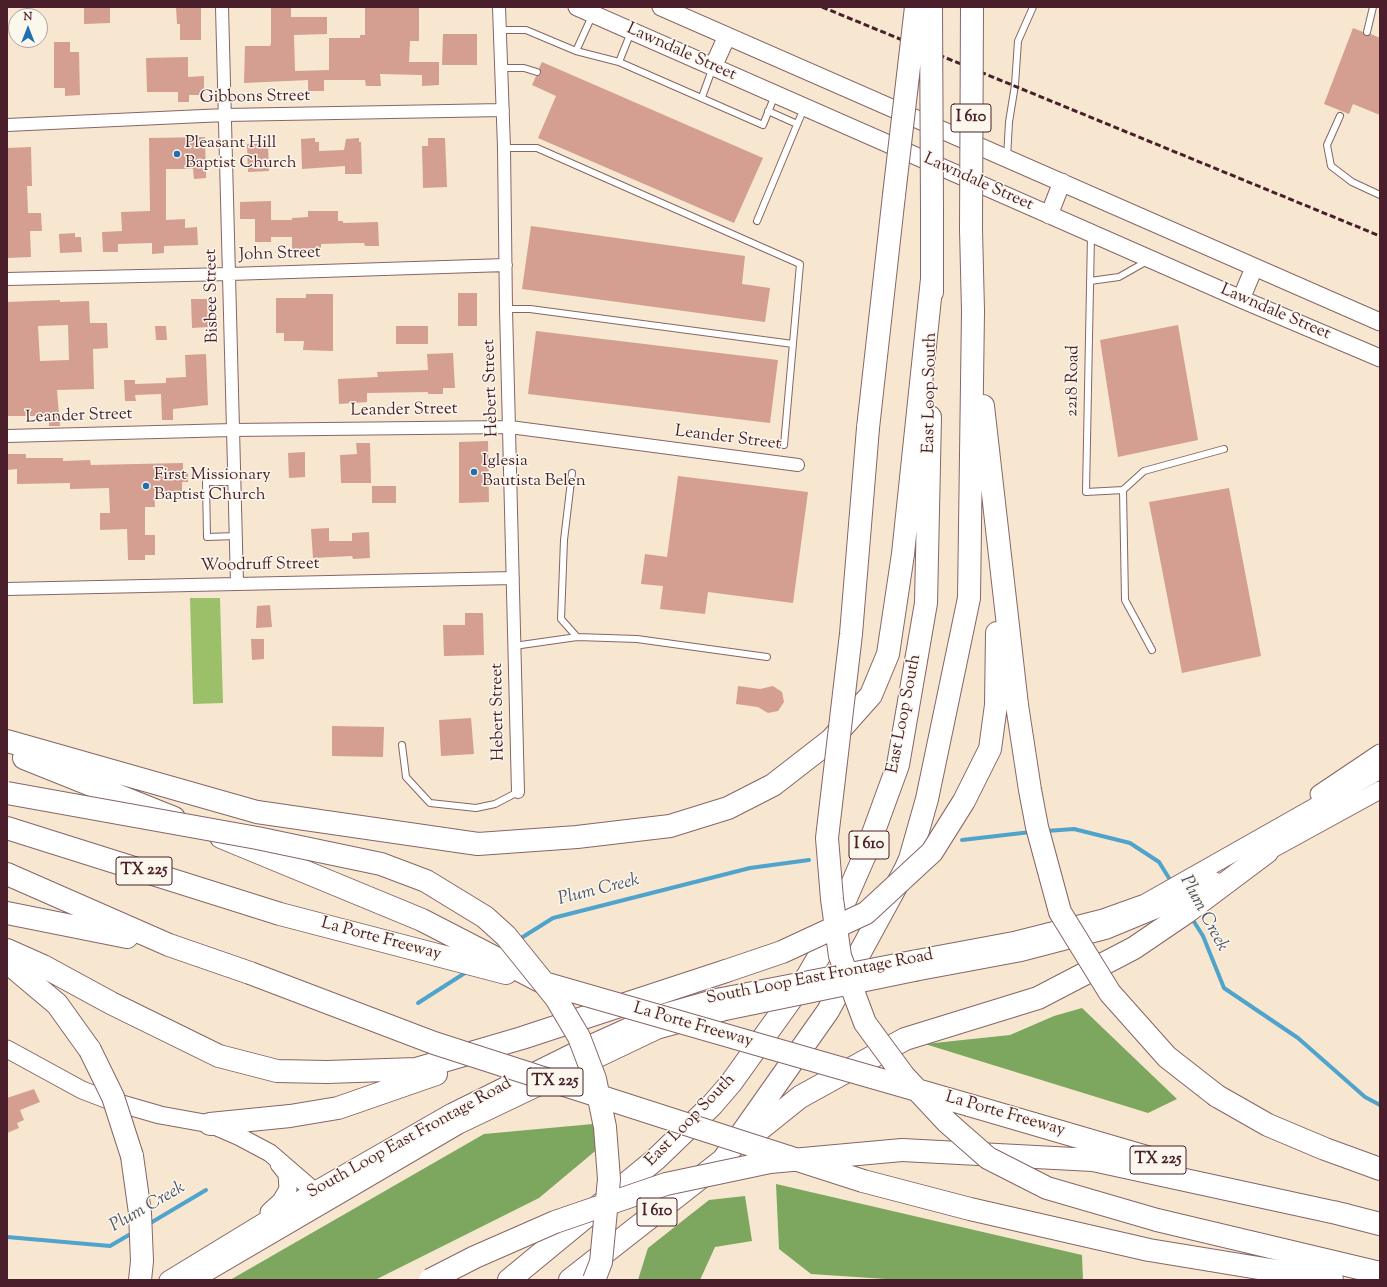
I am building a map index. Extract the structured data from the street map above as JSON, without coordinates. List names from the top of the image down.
{
  "streets": {
    "highway": [
      "I 610",
      "East Loop South",
      "TX 225",
      "La Porte Freeway"
    ],
    "main road": ["Lawndale Street", "South Loop East Frontage Road"],
    "street": [
      "Gibbons Street",
      "John Street",
      "Bisbee Street",
      "Hebert Street",
      "Leander Street",
      "Woodruff Street"
    ],
    "lane": ["2218 Road"]
  },
  "crossings": [
    ["Lawndale Street", "2218 Road"],
    ["Gibbons Street", "Bisbee Street"],
    ["Gibbons Street", "Hebert Street"],
    ["John Street", "Bisbee Street"],
    ["John Street", "Hebert Street"],
    ["Bisbee Street", "Leander Street"],
    ["Bisbee Street", "Woodruff Street"],
    ["Hebert Street", "Leander Street"],
    ["Hebert Street", "Woodruff Street"]
  ],
  "water": ["Plum Creek"],
  "places": ["Pleasant Hill Baptist Church", "Iglesia Bautista Belen", "First Missionary Baptist Church"],
  "north": "top"
}
